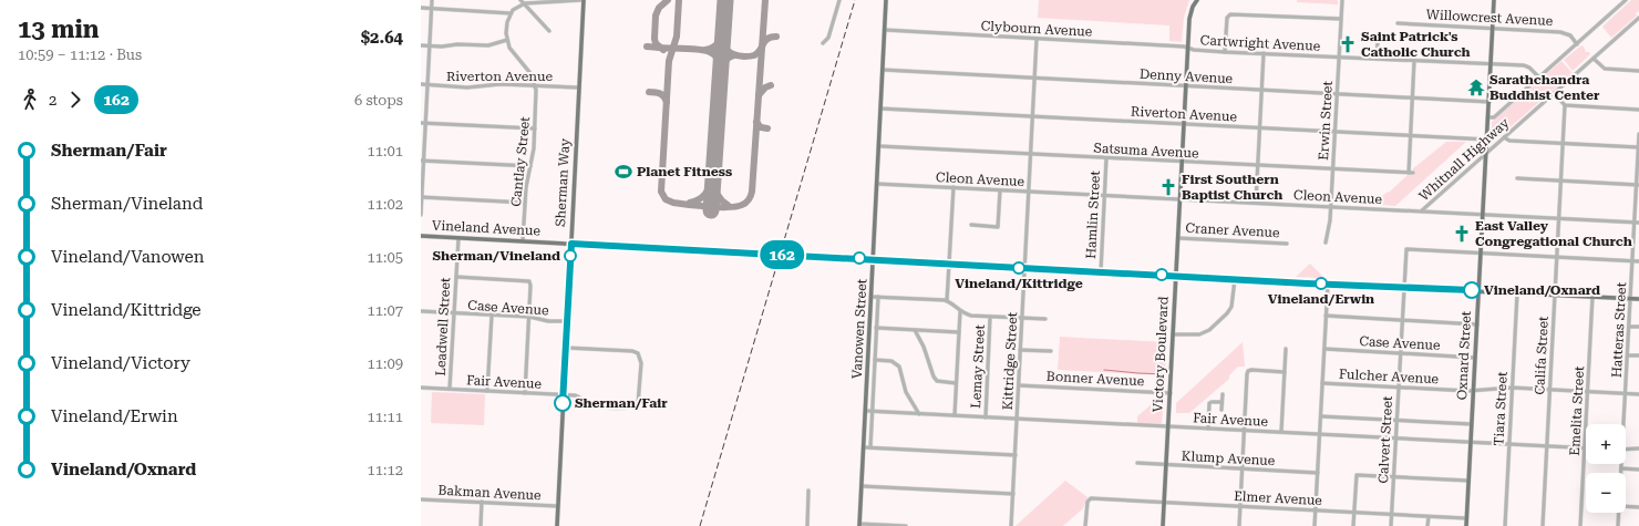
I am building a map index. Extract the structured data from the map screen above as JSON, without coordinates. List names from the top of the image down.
{
  "streets": {
    "main road": [
      "Sherman Way",
      "Vineland Avenue",
      "Vanowen Street",
      "Victory Boulevard",
      "Oxnard Street"
    ],
    "street": [
      "Willowcrest Avenue",
      "Clybourn Avenue",
      "Cartwright Avenue",
      "Riverton Avenue",
      "Denny Avenue",
      "Erwin Street",
      "Satsuma Avenue",
      "Whitnall Highway",
      "Cantlay Street",
      "Cleon Avenue",
      "Hamlin Street",
      "Craner Avenue",
      "Case Avenue",
      "Leadwell Street",
      "Hatteras Street",
      "Califa Street",
      "Kittridge Street",
      "Lemay Street",
      "Fulcher Avenue",
      "Bonner Avenue",
      "Fair Avenue",
      "Tiara Street",
      "Emelita Street",
      "Calvert Street",
      "Klump Avenue",
      "Bakman Avenue",
      "Elmer Avenue"
    ]
  },
  "crossings": [
    ["Willowcrest Avenue", "Whitnall Highway"],
    ["Willowcrest Avenue", "Oxnard Street"],
    ["Clybourn Avenue", "Cartwright Avenue"],
    ["Clybourn Avenue", "Vanowen Street"],
    ["Clybourn Avenue", "Victory Boulevard"],
    ["Clybourn Avenue", "Kittridge Street"],
    ["Cartwright Avenue", "Erwin Street"],
    ["Cartwright Avenue", "Whitnall Highway"],
    ["Cartwright Avenue", "Victory Boulevard"],
    ["Cartwright Avenue", "Oxnard Street"],
    ["Riverton Avenue", "Erwin Street"],
    ["Riverton Avenue", "Satsuma Avenue"],
    ["Riverton Avenue", "Cantlay Street"],
    ["Riverton Avenue", "Sherman Way"],
    ["Riverton Avenue", "Vanowen Street"],
    ["Riverton Avenue", "Victory Boulevard"],
    ["Riverton Avenue", "Oxnard Street"],
    ["Riverton Avenue", "Kittridge Street"],
    ["Denny Avenue", "Erwin Street"],
    ["Denny Avenue", "Vanowen Street"],
    ["Denny Avenue", "Victory Boulevard"],
    ["Denny Avenue", "Oxnard Street"],
    ["Denny Avenue", "Kittridge Street"],
    ["Erwin Street", "Satsuma Avenue"],
    ["Erwin Street", "Cleon Avenue"],
    ["Satsuma Avenue", "Hamlin Street"],
    ["Satsuma Avenue", "Vanowen Street"],
    ["Satsuma Avenue", "Victory Boulevard"],
    ["Satsuma Avenue", "Kittridge Street"],
    ["Whitnall Highway", "Cleon Avenue"],
    ["Whitnall Highway", "Oxnard Street"],
    ["Cantlay Street", "Vineland Avenue"],
    ["Cleon Avenue", "Hamlin Street"],
    ["Cleon Avenue", "Vanowen Street"],
    ["Cleon Avenue", "Hatteras Street"],
    ["Cleon Avenue", "Victory Boulevard"],
    ["Cleon Avenue", "Oxnard Street"],
    ["Cleon Avenue", "Califa Street"],
    ["Cleon Avenue", "Kittridge Street"],
    ["Sherman Way", "Vineland Avenue"],
    ["Sherman Way", "Case Avenue"],
    ["Sherman Way", "Fair Avenue"],
    ["Sherman Way", "Bakman Avenue"],
    ["Hamlin Street", "Vineland Avenue"],
    ["Vineland Avenue", "Leadwell Street"],
    ["Vineland Avenue", "Vanowen Street"],
    ["Vineland Avenue", "Hatteras Street"],
    ["Vineland Avenue", "Victory Boulevard"],
    ["Vineland Avenue", "Oxnard Street"],
    ["Vineland Avenue", "Califa Street"],
    ["Vineland Avenue", "Kittridge Street"],
    ["Vineland Avenue", "Tiara Street"],
    ["Vineland Avenue", "Emelita Street"],
    ["Vineland Avenue", "Calvert Street"],
    ["Craner Avenue", "Victory Boulevard"],
    ["Case Avenue", "Leadwell Street"],
    ["Case Avenue", "Oxnard Street"],
    ["Case Avenue", "Calvert Street"],
    ["Leadwell Street", "Fair Avenue"],
    ["Vanowen Street", "Fair Avenue"],
    ["Hatteras Street", "Fulcher Avenue"],
    ["Victory Boulevard", "Bonner Avenue"],
    ["Victory Boulevard", "Fair Avenue"],
    ["Victory Boulevard", "Klump Avenue"],
    ["Victory Boulevard", "Elmer Avenue"],
    ["Oxnard Street", "Fulcher Avenue"],
    ["Oxnard Street", "Fair Avenue"],
    ["Oxnard Street", "Calvert Street"],
    ["Oxnard Street", "Elmer Avenue"],
    ["Califa Street", "Fulcher Avenue"],
    ["Califa Street", "Fair Avenue"],
    ["Kittridge Street", "Bonner Avenue"],
    ["Kittridge Street", "Fair Avenue"],
    ["Lemay Street", "Fair Avenue"],
    ["Fulcher Avenue", "Tiara Street"],
    ["Fulcher Avenue", "Emelita Street"],
    ["Fulcher Avenue", "Calvert Street"],
    ["Fair Avenue", "Tiara Street"],
    ["Fair Avenue", "Emelita Street"],
    ["Fair Avenue", "Calvert Street"],
    ["Calvert Street", "Elmer Avenue"]
  ],
  "places": {
    "church": ["Saint Patrick's Catholic Church", "First Southern Baptist Church", "East Valley Congregational Church"],
    "temple": ["Sarathchandra Buddhist Center"],
    "sports": ["Planet Fitness"],
    "other": [
      "Sherman/Vineland",
      "Vineland/Kittridge",
      "Vineland/Erwin",
      "Vineland/Oxnard",
      "Sherman/Fair"
    ]
  },
  "lines": ["bus line 162"],
  "page": {
    "heading": ["13 min", "10:59 – 11:12 · Bus", "$2.64"],
    "on_map": "162",
    "legs": ["2", "162", "6 stops"],
    "list": [
      {
        "name": "Sherman/Fair",
        "value": "11:01"
      },
      {
        "name": "Sherman/Vineland",
        "value": "11:02"
      },
      {
        "name": "Vineland/Vanowen",
        "value": "11:05"
      },
      {
        "name": "Vineland/Kittridge",
        "value": "11:07"
      },
      {
        "name": "Vineland/Victory",
        "value": "11:09"
      },
      {
        "name": "Vineland/Erwin",
        "value": "11:11"
      },
      {
        "name": "Vineland/Oxnard",
        "value": "11:12"
      }
    ],
    "map_buttons": ["+", "−"]
  }
}
